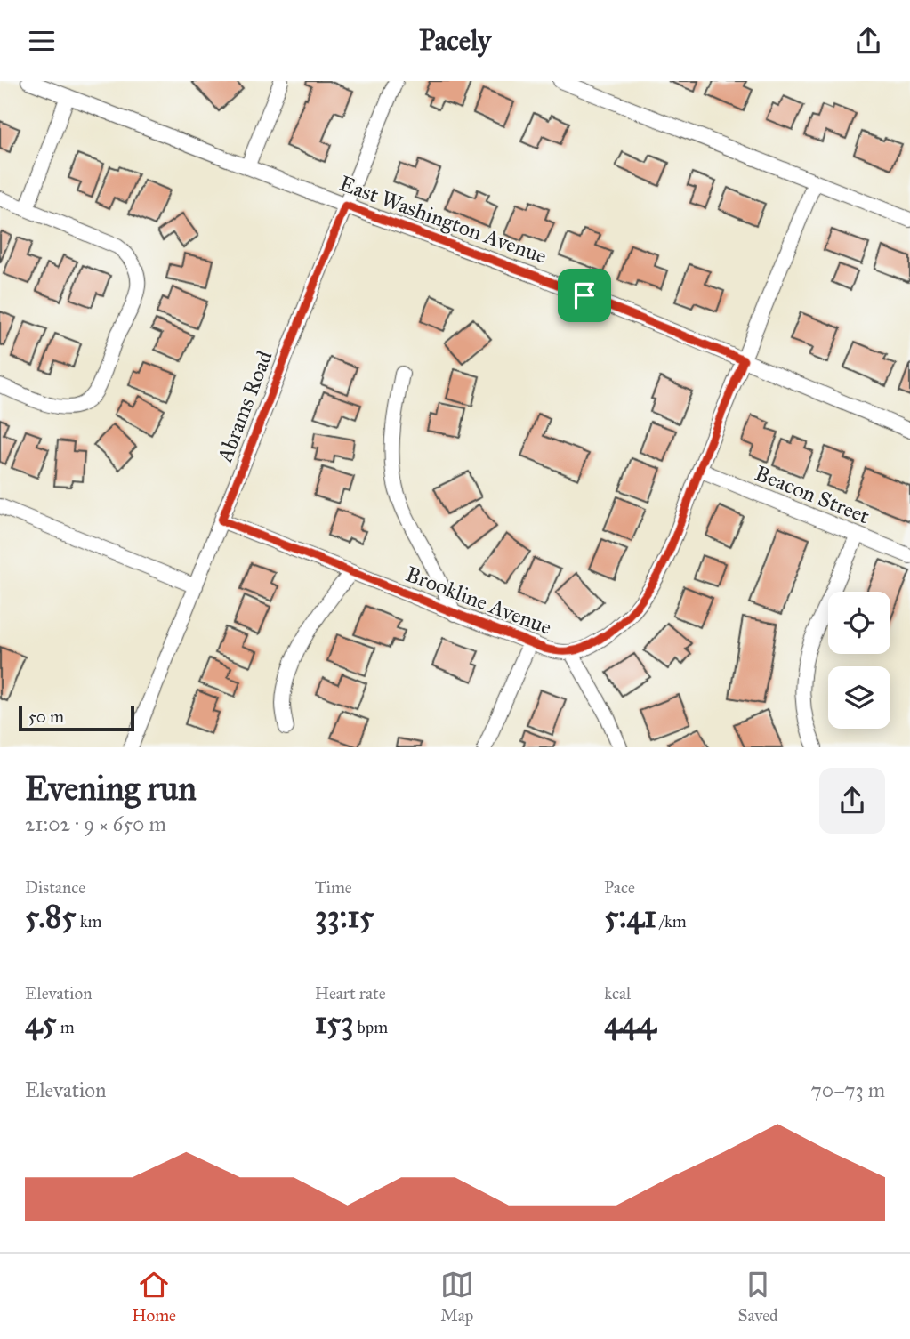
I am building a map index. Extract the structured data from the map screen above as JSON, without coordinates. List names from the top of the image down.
{
  "streets": {
    "street": [
      "East Washington Avenue",
      "Abrams Road",
      "Beacon Street",
      "Brookline Avenue"
    ]
  },
  "crossings": [
    ["East Washington Avenue", "Abrams Road"],
    ["East Washington Avenue", "Brookline Avenue"],
    ["Abrams Road", "Brookline Avenue"],
    ["Beacon Street", "Brookline Avenue"]
  ],
  "scale_bar": "50 m",
  "page": {
    "header": "Pacely",
    "scale": "50 m",
    "heading": ["Evening run", "21:02 · 9 × 650 m"],
    "stats": [
      ["Distance", "5.85 km"],
      ["Time", "33:15"],
      ["Pace", "5:41 /km"],
      ["Elevation", "45 m"],
      ["Heart rate", "153 bpm"],
      ["kcal", "444"]
    ],
    "chart": ["Elevation", "70–73 m"],
    "tabs": ["Home", "Map", "Saved"]
  }
}
